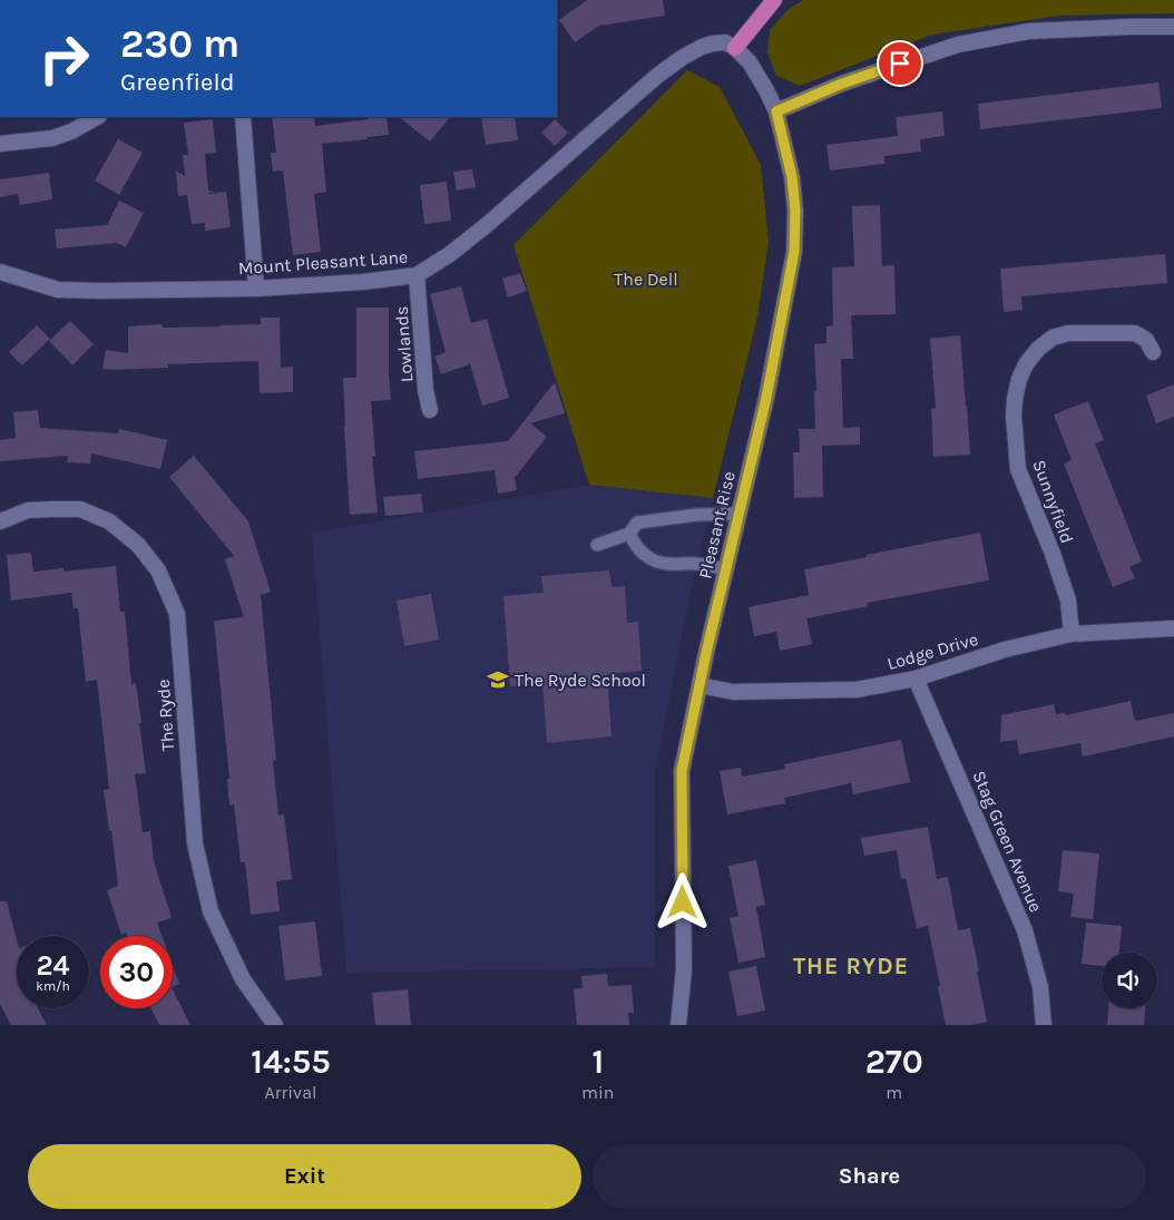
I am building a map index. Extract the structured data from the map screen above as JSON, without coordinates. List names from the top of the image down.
{
  "streets": {
    "street": [
      "Mount Pleasant Lane",
      "Lowlands",
      "Sunnyfield",
      "Pleasant Rise",
      "Lodge Drive",
      "The Ryde",
      "Stag Green Avenue"
    ]
  },
  "crossings": [
    ["Mount Pleasant Lane", "Lowlands"],
    ["Mount Pleasant Lane", "Pleasant Rise"],
    ["Sunnyfield", "Lodge Drive"],
    ["Pleasant Rise", "Lodge Drive"],
    ["Lodge Drive", "Stag Green Avenue"]
  ],
  "districts": ["THE RYDE"],
  "parks": ["The Dell"],
  "places": {
    "school or university": ["The Ryde School"]
  },
  "page": {
    "turn": ["230 m", "Greenfield"],
    "speed": "24 km/h",
    "limit": "30",
    "eta": [
      "14:55",
      "Arrival",
      "1",
      "min",
      "270",
      "m"
    ],
    "buttons": ["Exit", "Share"]
  }
}
